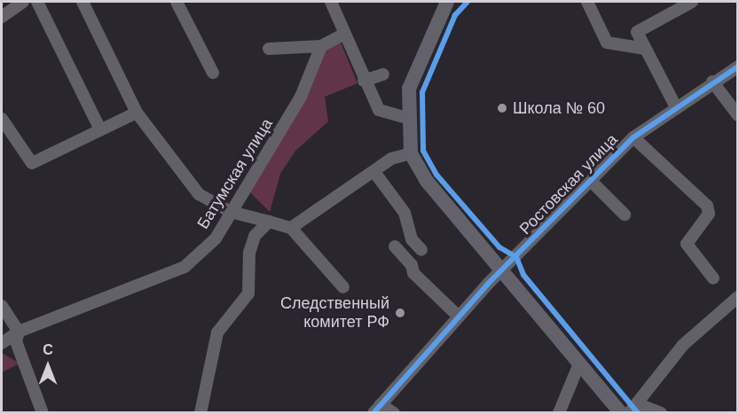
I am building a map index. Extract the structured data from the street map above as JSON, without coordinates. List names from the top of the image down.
{
  "streets": {
    "street": ["Батумская улица", "Ростовская улица"]
  },
  "places": ["Школа № 60", "Следственный комитет РФ"],
  "north": "top"
}
